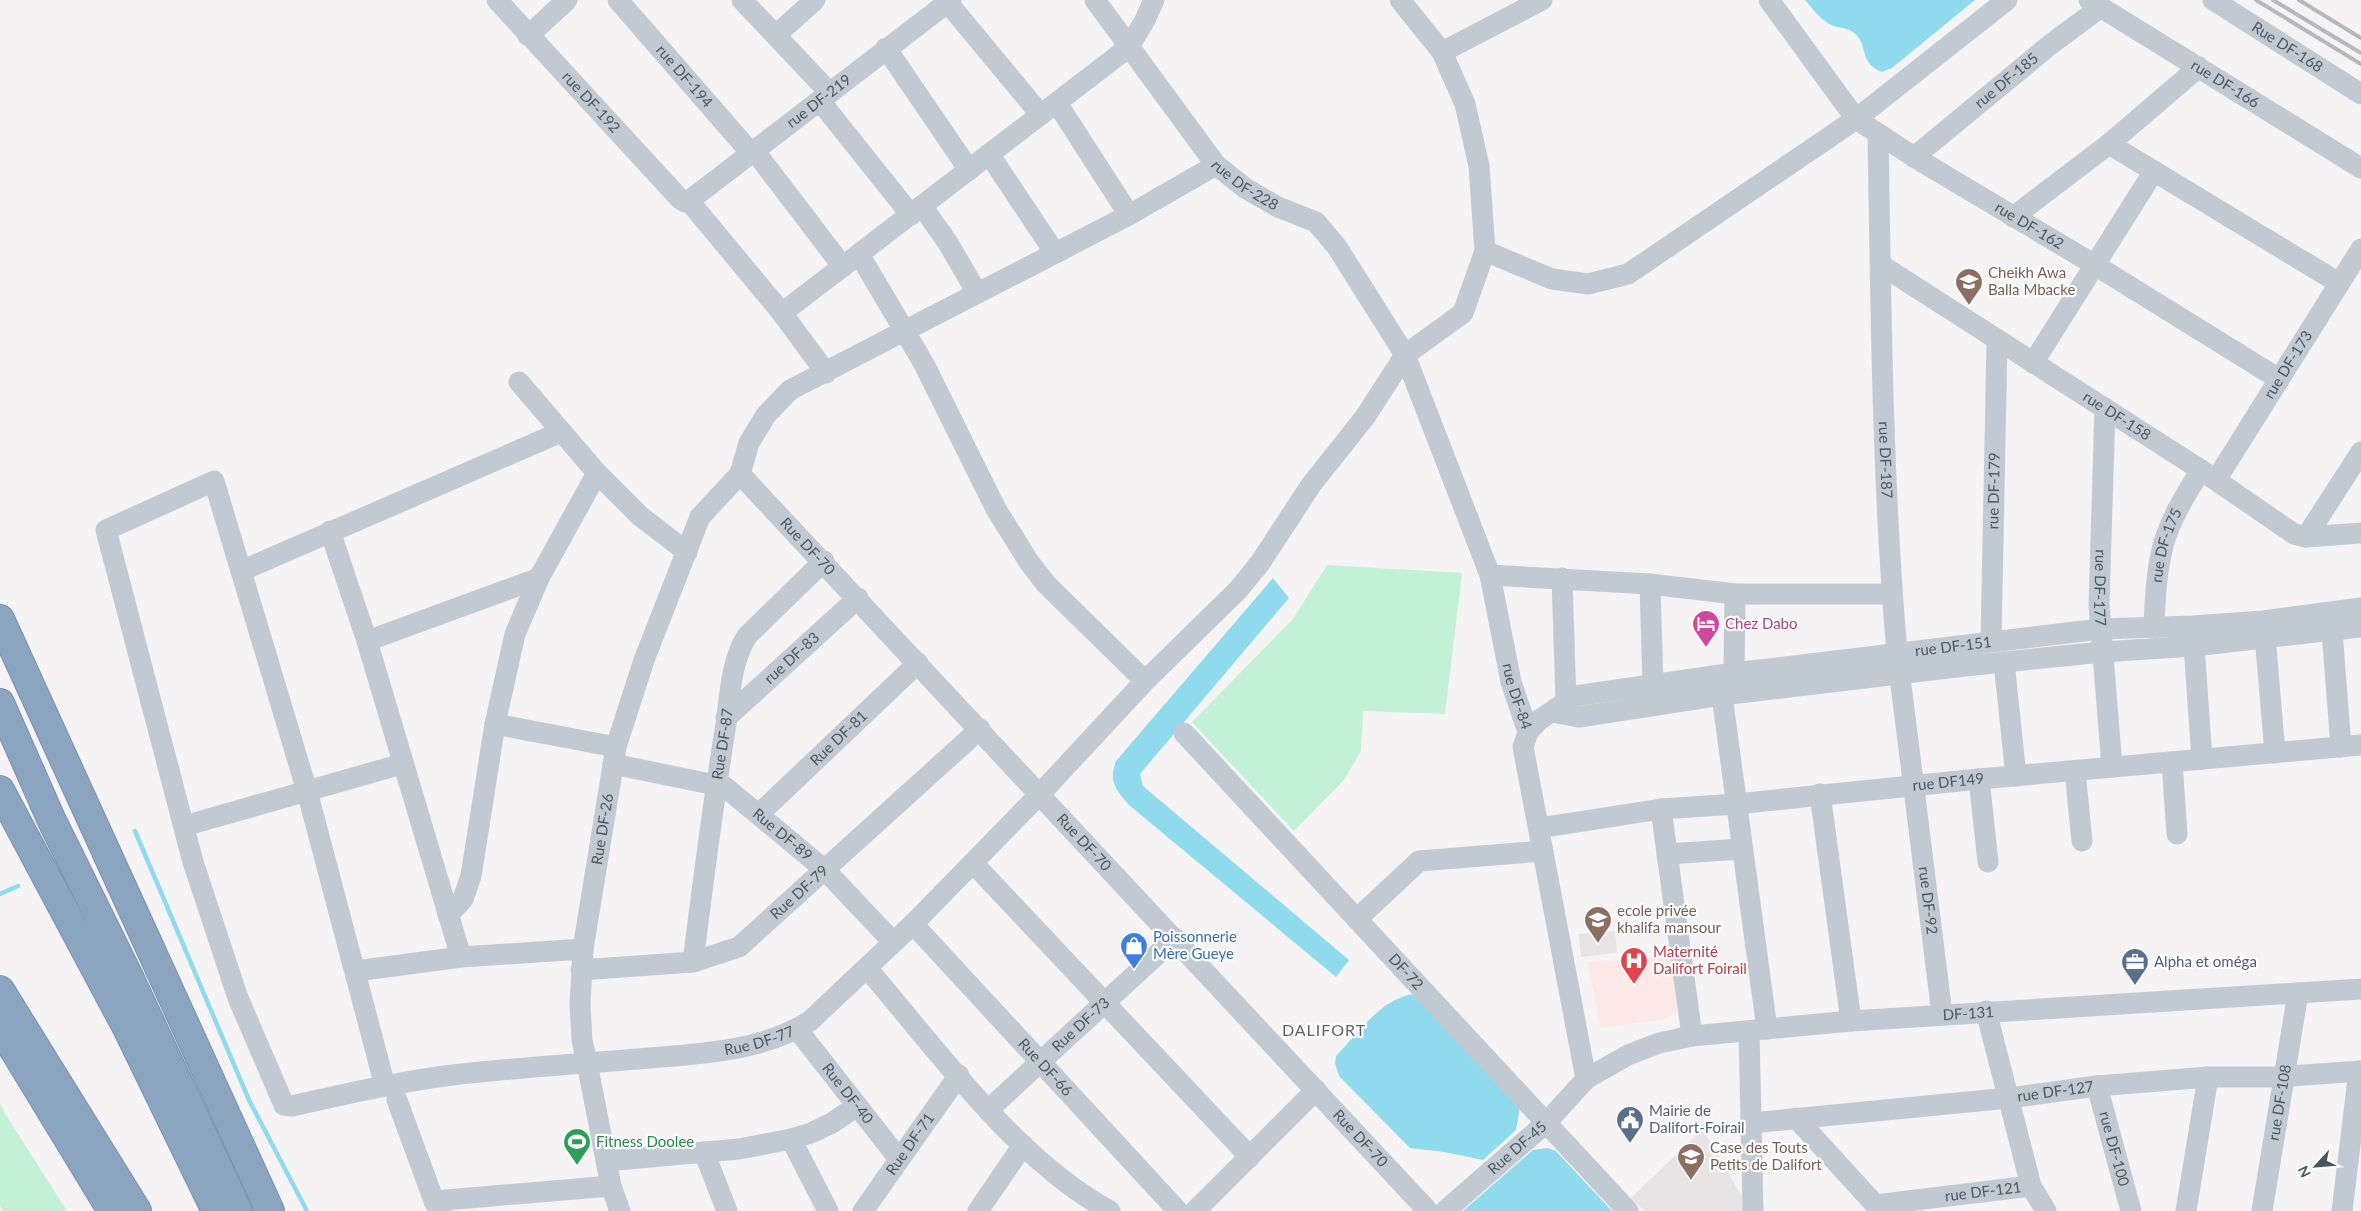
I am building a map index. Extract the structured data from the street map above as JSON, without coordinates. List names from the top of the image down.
{
  "streets": {
    "street": [
      "Rue DF-168",
      "rue DF-194",
      "rue DF-185",
      "rue DF-166",
      "rue DF-219",
      "rue DF-192",
      "rue DF-228",
      "rue DF-162",
      "rue DF-173",
      "rue DF-158",
      "rue DF-187",
      "rue DF-179",
      "Rue DF-70",
      "rue DF-175",
      "rue DF-177",
      "rue DF-151",
      "rue DF-83",
      "rue DF-84",
      "Rue DF-81",
      "Rue DF-87",
      "rue DF149",
      "Rue DF-26",
      "Rue DF-89",
      "Rue DF-79",
      "rue DF-92",
      "DF-72",
      "DF-131",
      "Rue DF-73",
      "Rue DF-77",
      "Rue DF-66",
      "rue DF-127",
      "Rue DF-40",
      "rue DF-108",
      "Rue DF-71",
      "Rue DF-45",
      "rue DF-100",
      "rue DF-121"
    ]
  },
  "crossings": [
    ["rue DF-194", "rue DF-219"],
    ["rue DF-194", "Rue DF-77"],
    ["rue DF-185", "rue DF-166"],
    ["rue DF-185", "rue DF-162"],
    ["rue DF-219", "rue DF-192"],
    ["rue DF-228", "rue DF-84"],
    ["rue DF-228", "Rue DF-77"],
    ["rue DF-162", "rue DF-173"],
    ["rue DF-162", "rue DF-187"],
    ["rue DF-173", "rue DF-158"],
    ["rue DF-173", "rue DF-175"],
    ["rue DF-158", "rue DF-187"],
    ["rue DF-158", "rue DF-179"],
    ["rue DF-158", "rue DF-175"],
    ["rue DF-158", "rue DF-177"],
    ["rue DF-187", "rue DF-151"],
    ["rue DF-187", "rue DF149"],
    ["rue DF-187", "rue DF-92"],
    ["rue DF-179", "rue DF-151"],
    ["Rue DF-70", "rue DF-83"],
    ["Rue DF-70", "Rue DF-81"],
    ["Rue DF-70", "Rue DF-87"],
    ["Rue DF-70", "Rue DF-26"],
    ["Rue DF-70", "Rue DF-79"],
    ["Rue DF-70", "Rue DF-73"],
    ["Rue DF-70", "Rue DF-77"],
    ["rue DF-175", "rue DF-151"],
    ["rue DF-177", "rue DF-151"],
    ["rue DF-177", "rue DF149"],
    ["rue DF-151", "rue DF-84"],
    ["rue DF-83", "Rue DF-87"],
    ["rue DF-84", "rue DF149"],
    ["rue DF-84", "DF-131"],
    ["rue DF-84", "Rue DF-77"],
    ["rue DF-84", "Rue DF-45"],
    ["Rue DF-81", "Rue DF-89"],
    ["Rue DF-87", "Rue DF-89"],
    ["Rue DF-87", "Rue DF-79"],
    ["rue DF149", "rue DF-92"],
    ["Rue DF-26", "Rue DF-79"],
    ["Rue DF-26", "Rue DF-77"],
    ["Rue DF-89", "Rue DF-79"],
    ["Rue DF-89", "Rue DF-77"],
    ["rue DF-92", "DF-131"],
    ["DF-72", "Rue DF-45"],
    ["DF-131", "rue DF-108"],
    ["DF-131", "Rue DF-45"],
    ["Rue DF-73", "Rue DF-66"],
    ["Rue DF-77", "Rue DF-66"],
    ["Rue DF-77", "Rue DF-40"],
    ["rue DF-127", "rue DF-108"],
    ["rue DF-127", "rue DF-100"],
    ["Rue DF-40", "Rue DF-71"]
  ],
  "districts": ["DALIFORT"],
  "places": {
    "school or university": ["Cheikh Awa Balla Mbacke", "ecole privée khalifa mansour", "Case des Touts Petits de Dalifort"],
    "hotel": ["Chez Dabo"],
    "shop": ["Poissonnerie Mère Gueye"],
    "hospital": ["Maternité Dalifort Foirail"],
    "office": ["Alpha et oméga"],
    "public building": ["Mairie de Dalifort-Foirail"],
    "sports": ["Fitness Doolee"]
  },
  "north": "bottom left"
}
